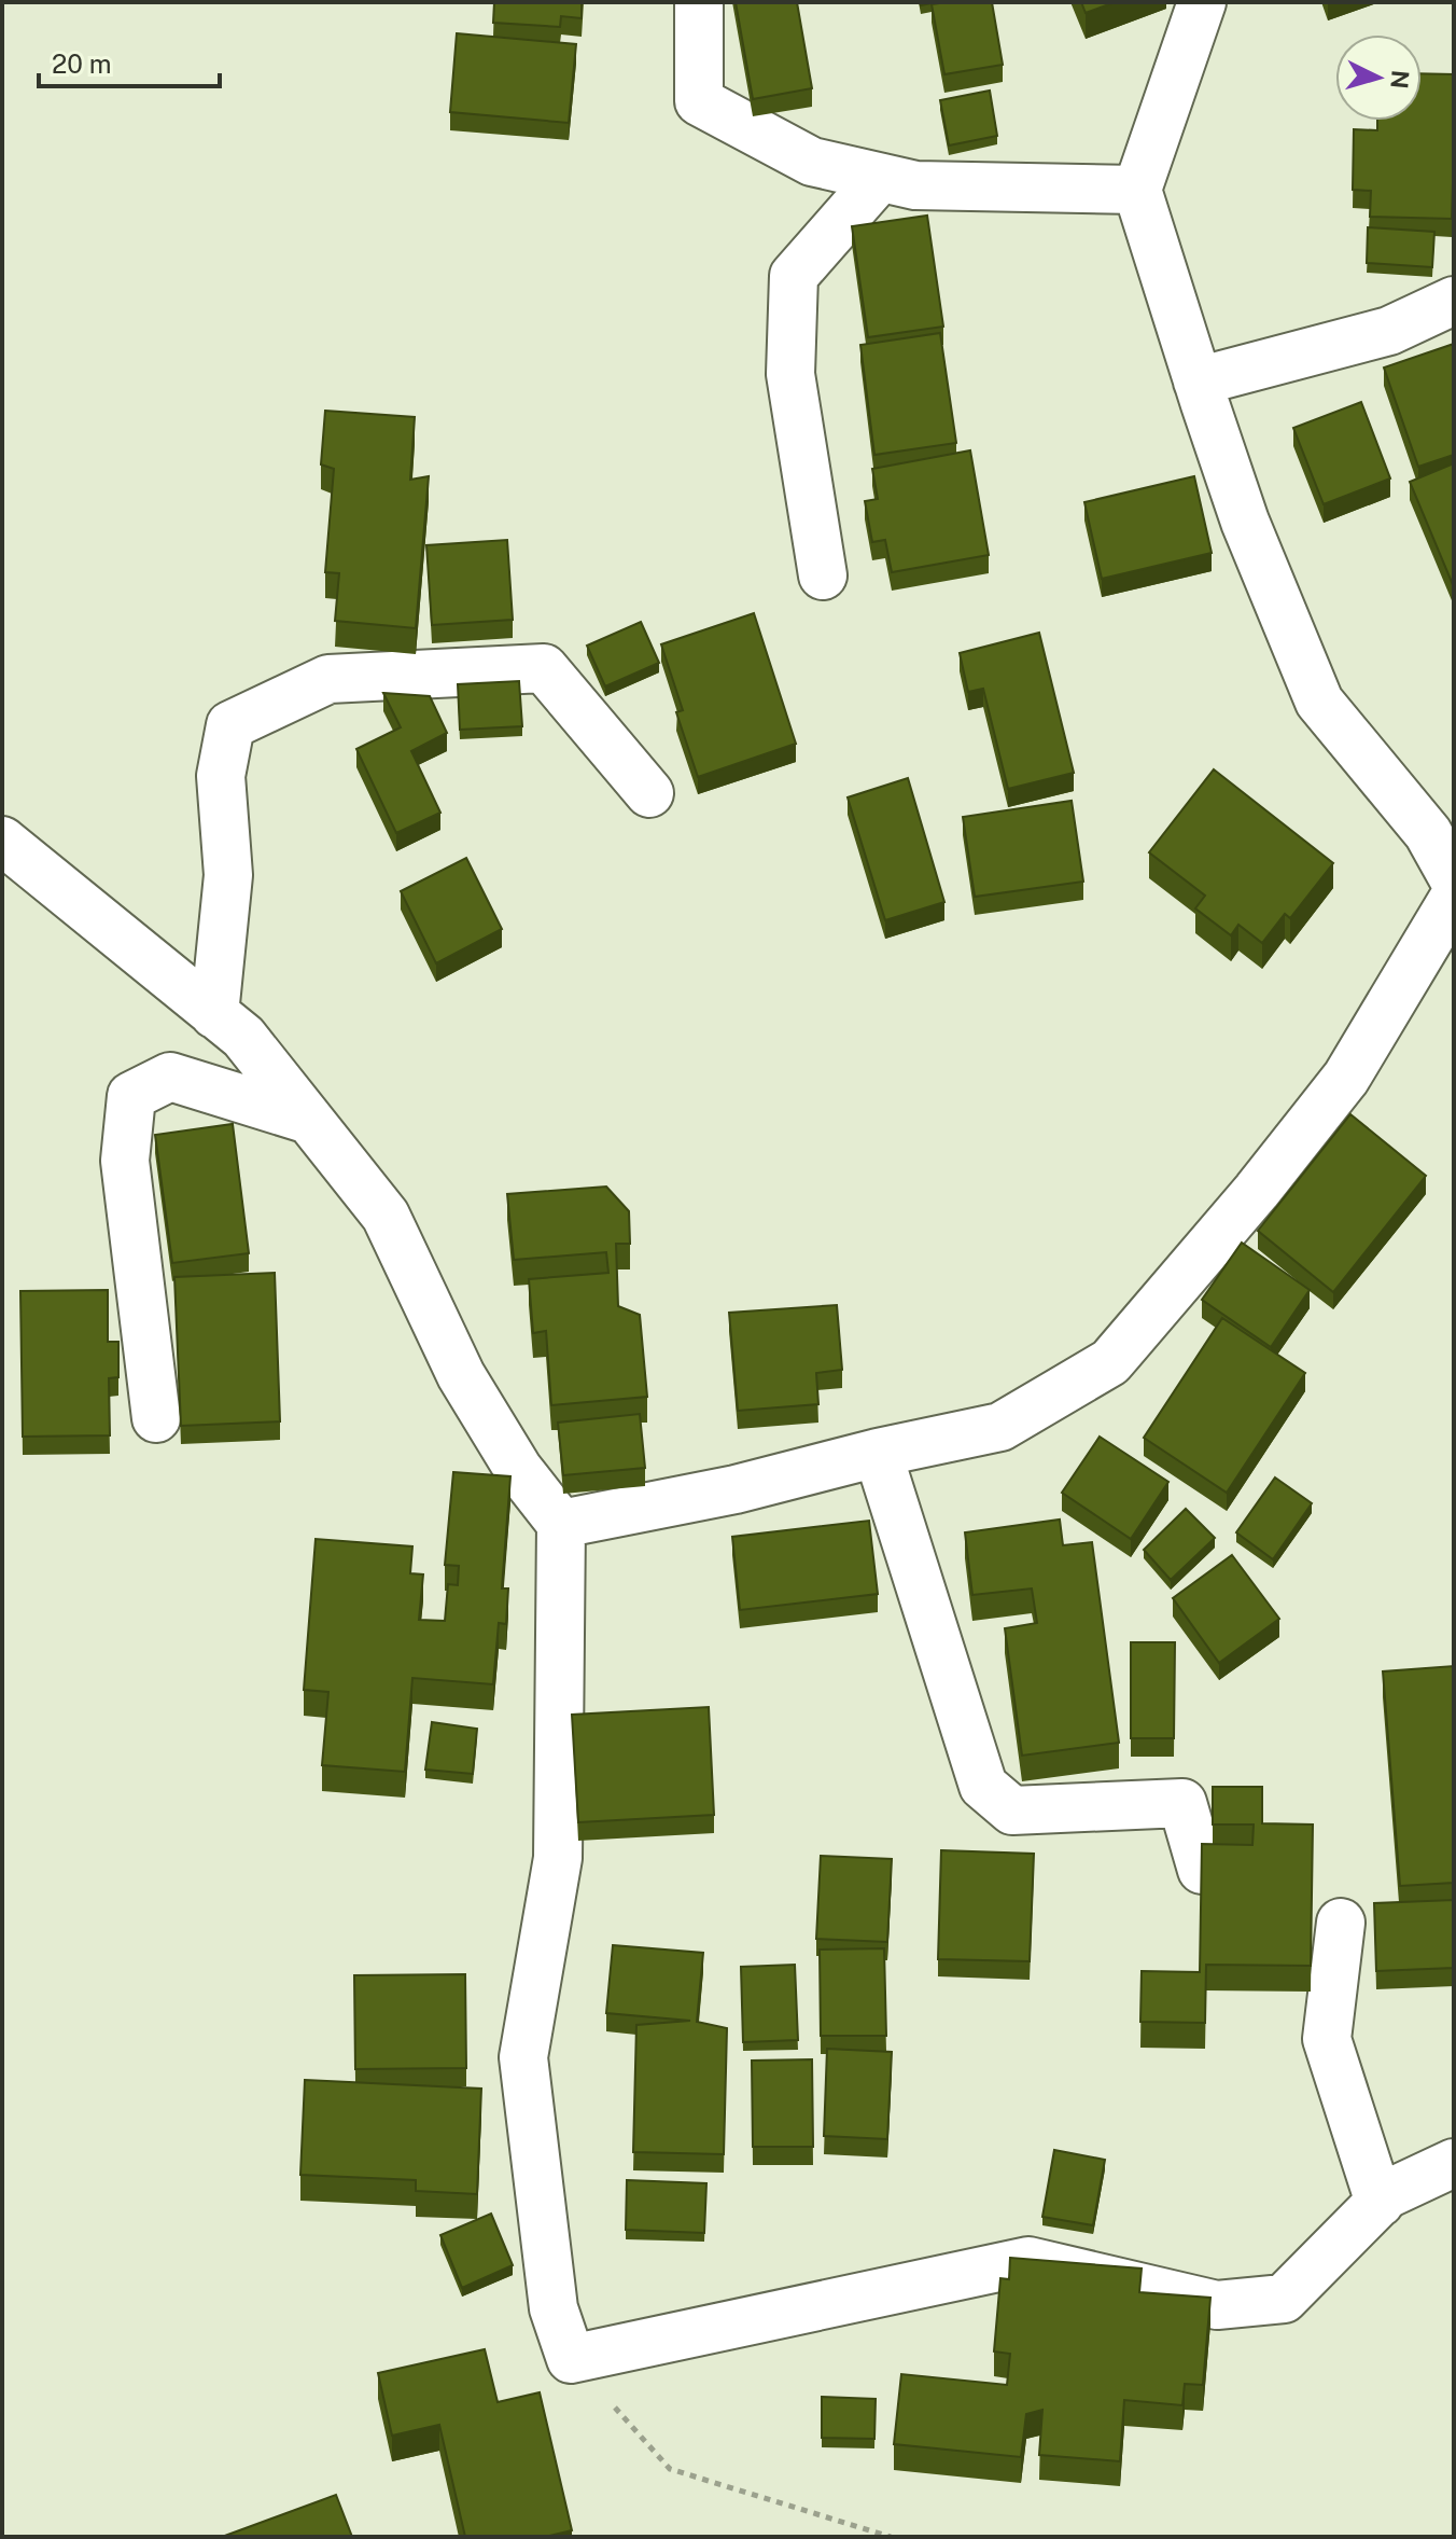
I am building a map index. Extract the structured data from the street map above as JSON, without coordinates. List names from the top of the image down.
{
  "scale_bar": "20 m",
  "north": "right"
}
